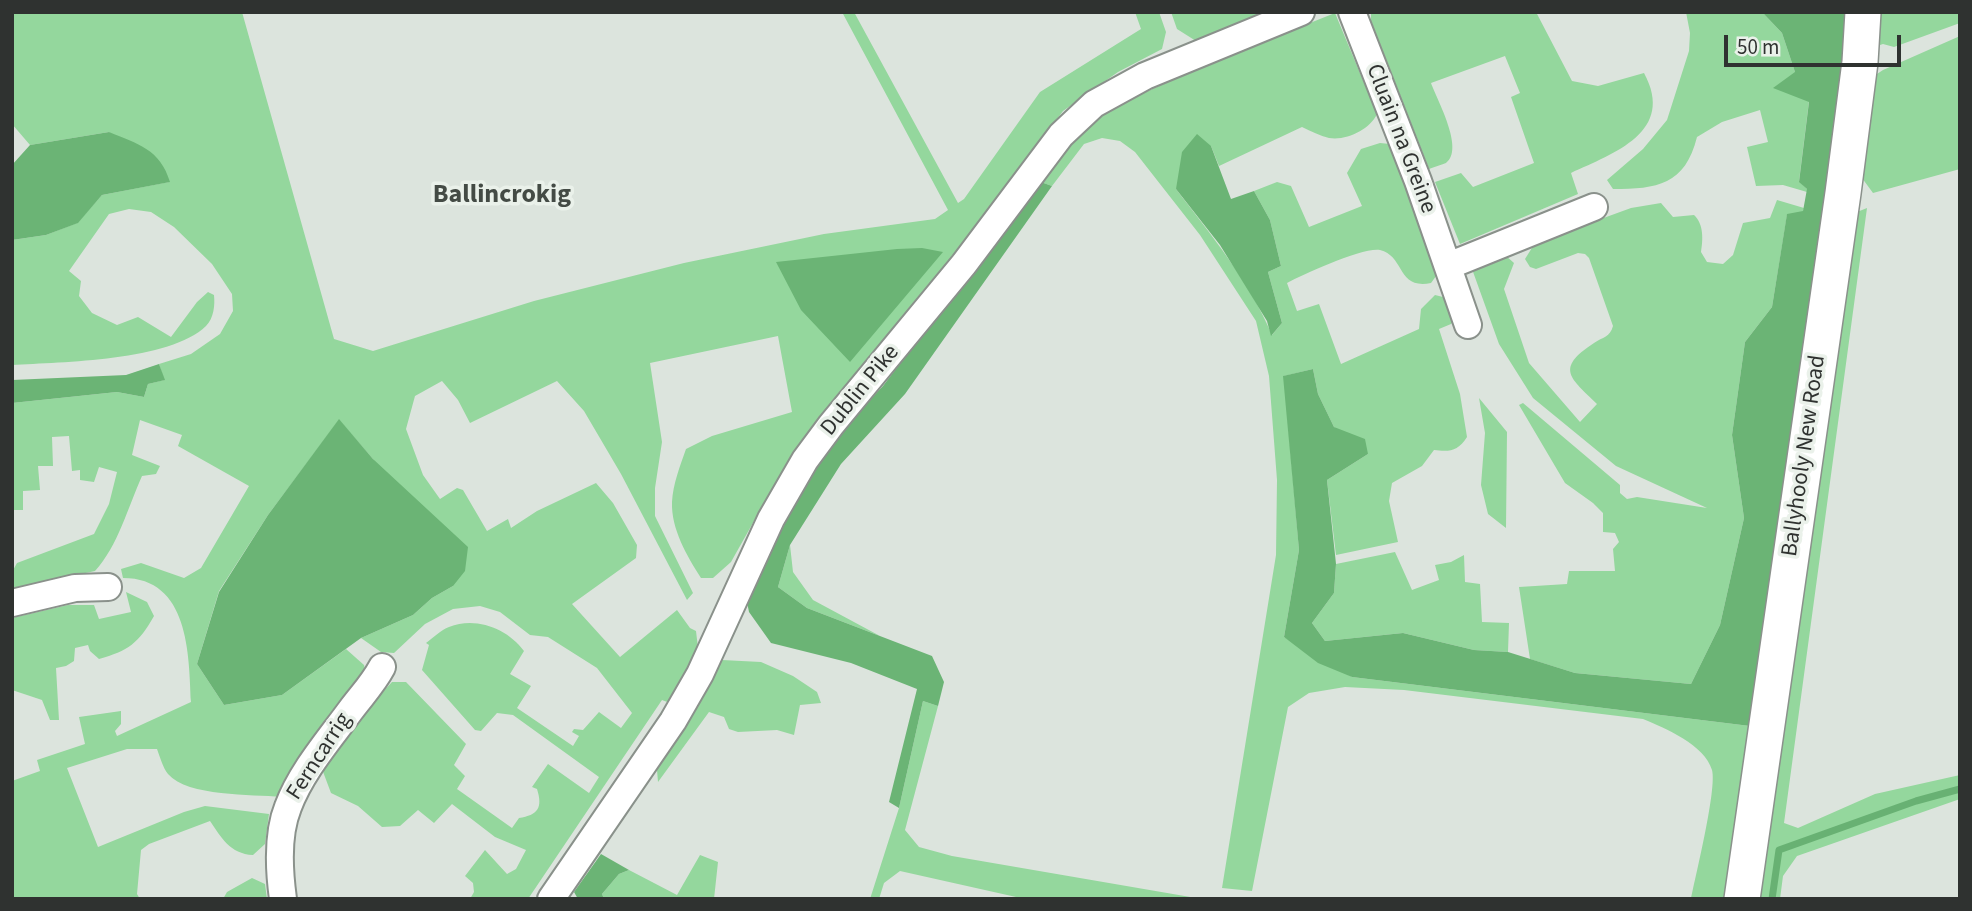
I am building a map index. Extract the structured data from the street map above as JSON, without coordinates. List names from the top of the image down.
{
  "streets": {
    "main road": ["Ballyhooly New Road"],
    "street": ["Cluain na Greine", "Dublin Pike", "Ferncarrig"]
  },
  "districts": ["Ballincrokig"],
  "scale_bar": "50 m"
}
